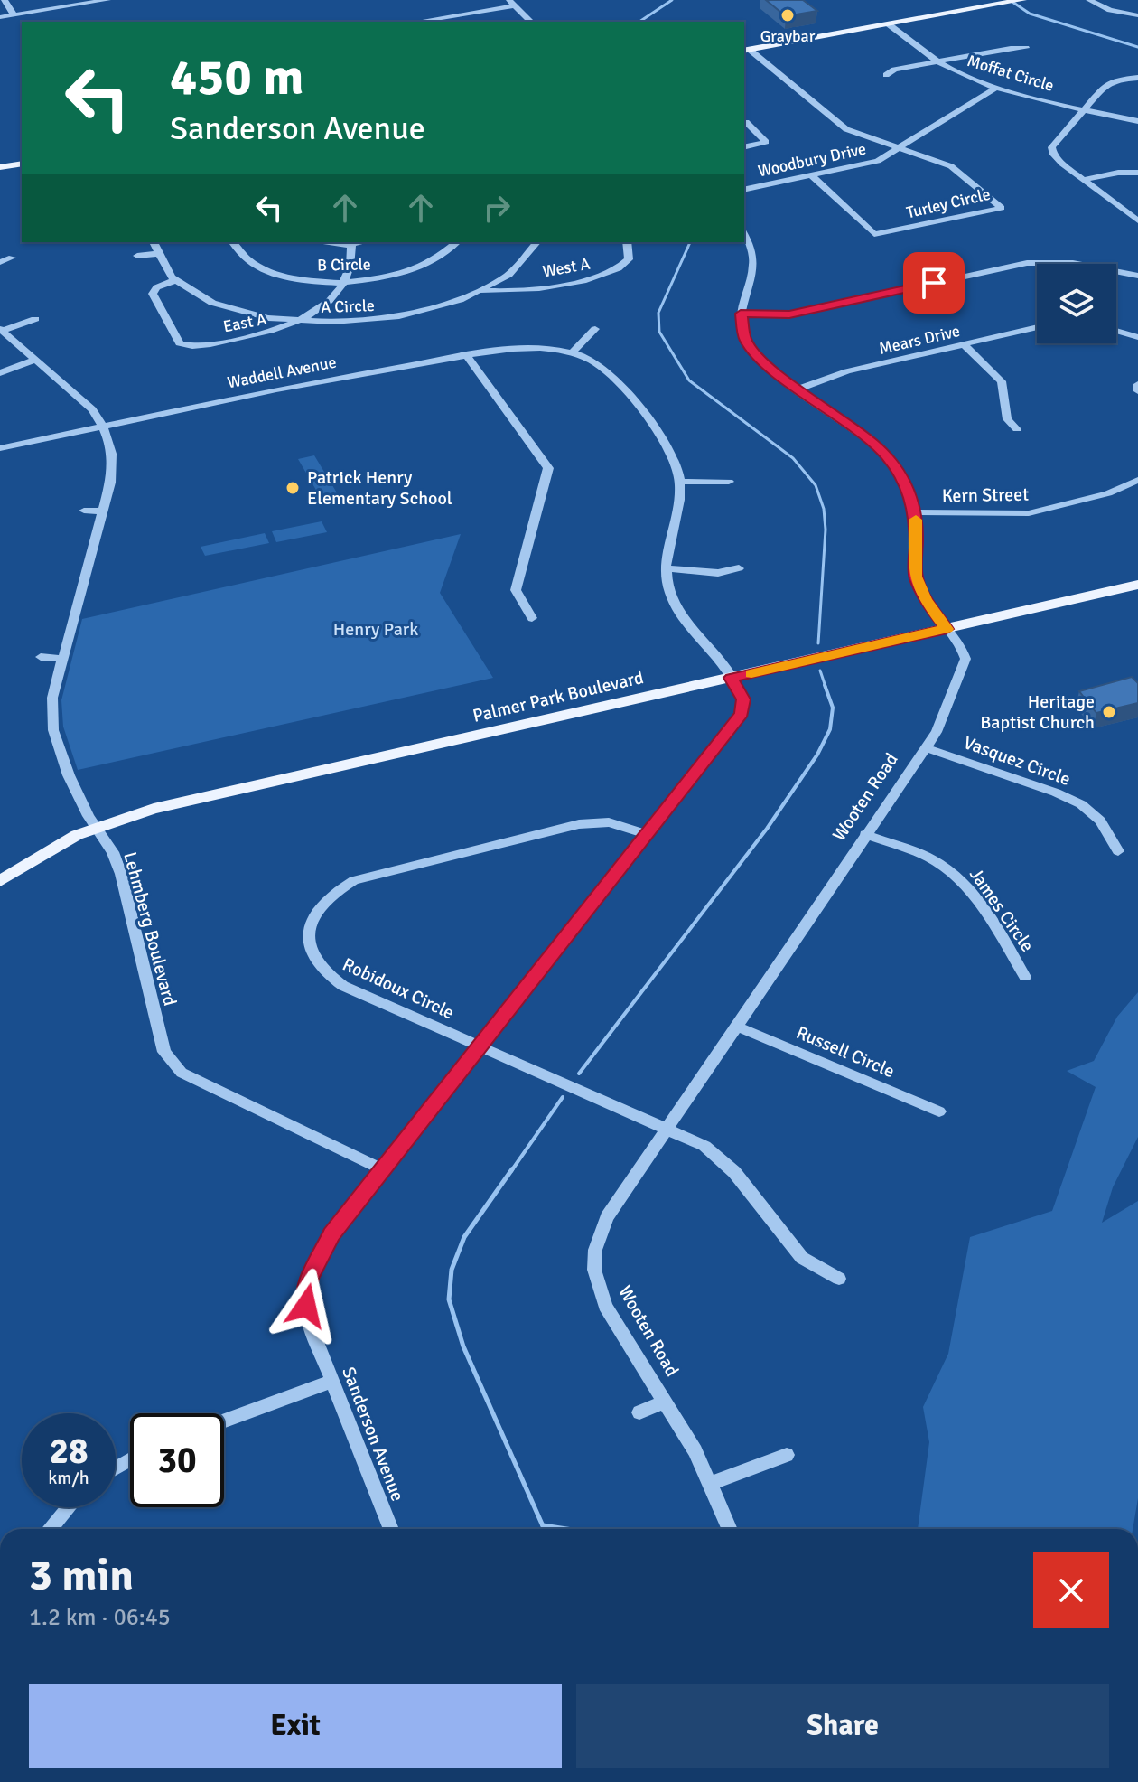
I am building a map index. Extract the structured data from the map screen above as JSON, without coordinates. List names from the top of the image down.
{
  "streets": {
    "main road": ["Palmer Park Boulevard"],
    "street": [
      "Moffat Circle",
      "Woodbury Drive",
      "Turley Circle",
      "B Circle",
      "West A",
      "A Circle",
      "East A",
      "Mears Drive",
      "Waddell Avenue",
      "Kern Street",
      "Vasquez Circle",
      "Wooten Road",
      "James Circle",
      "Lehmberg Boulevard",
      "Robidoux Circle",
      "Russell Circle",
      "Sanderson Avenue"
    ]
  },
  "crossings": [
    ["Moffat Circle", "Woodbury Drive"],
    ["Woodbury Drive", "Turley Circle"],
    ["B Circle", "East A"],
    ["West A", "A Circle"],
    ["A Circle", "East A"],
    ["Mears Drive", "Wooten Road"],
    ["Waddell Avenue", "Lehmberg Boulevard"],
    ["Kern Street", "Wooten Road"],
    ["Palmer Park Boulevard", "Wooten Road"],
    ["Palmer Park Boulevard", "Lehmberg Boulevard"],
    ["Palmer Park Boulevard", "Sanderson Avenue"],
    ["Vasquez Circle", "Wooten Road"],
    ["Wooten Road", "James Circle"],
    ["Wooten Road", "Robidoux Circle"],
    ["Wooten Road", "Russell Circle"],
    ["Lehmberg Boulevard", "Sanderson Avenue"],
    ["Robidoux Circle", "Sanderson Avenue"]
  ],
  "parks": ["Henry Park"],
  "places": ["Graybar", "Patrick Henry Elementary School", "Heritage Baptist Church"],
  "page": {
    "turn": ["450 m", "Sanderson Avenue"],
    "speed": "28 km/h",
    "limit": "30",
    "heading": ["3 min", "1.2 km · 06:45"],
    "buttons": ["Exit", "Share"]
  }
}
